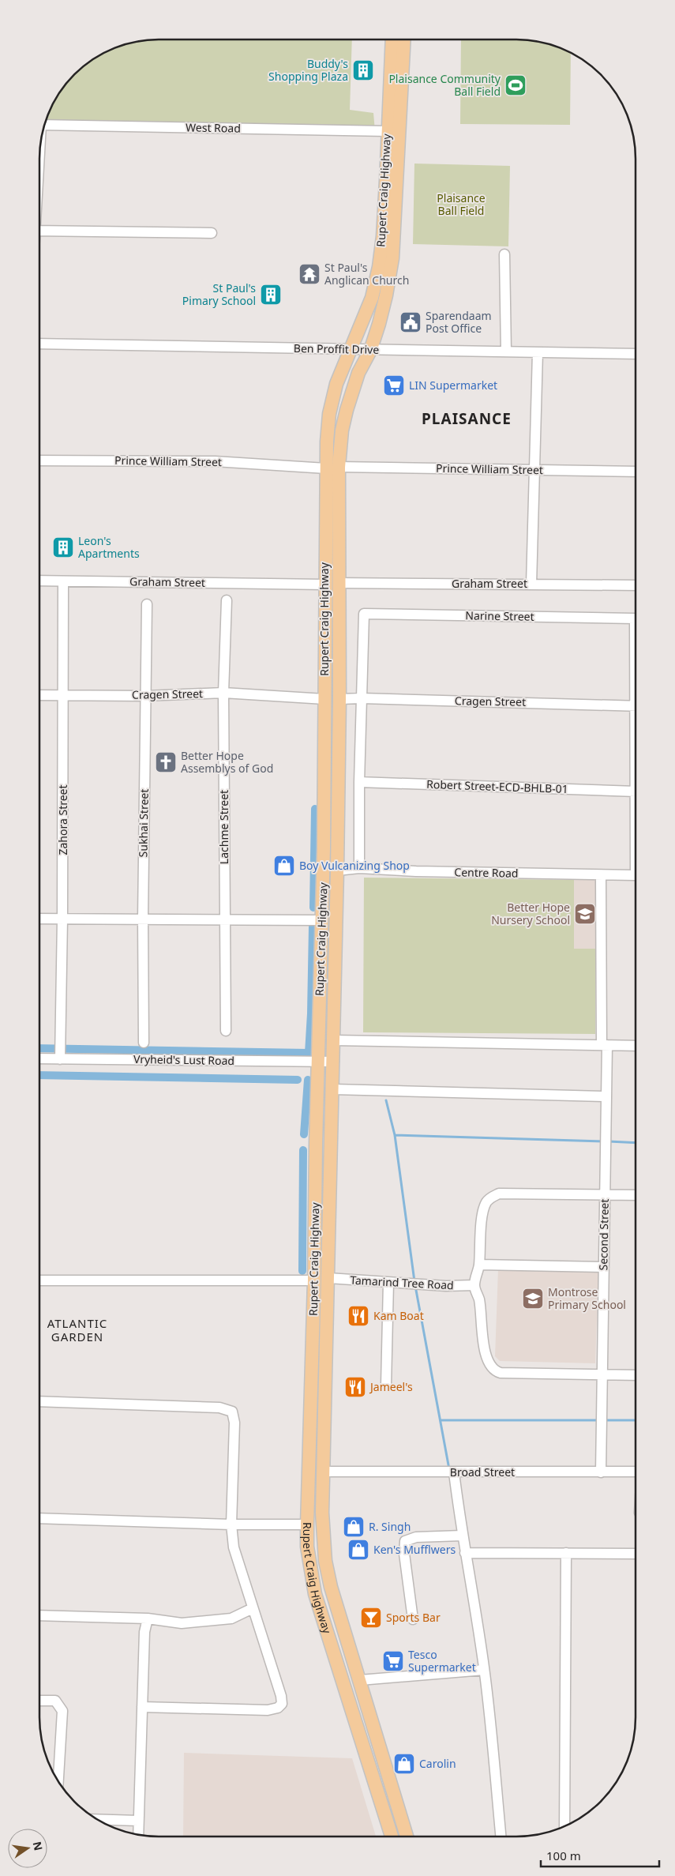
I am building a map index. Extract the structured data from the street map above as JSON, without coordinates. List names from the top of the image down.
{
  "streets": {
    "main road": ["Rupert Craig Highway"],
    "street": [
      "West Road",
      "Ben Proffit Drive",
      "Prince William Street",
      "Graham Street",
      "Narine Street",
      "Cragen Street",
      "Robert Street-ECD-BHLB-01",
      "Zahora Street",
      "Sukhai Street",
      "Lachme Street",
      "Centre Road",
      "Vryheid's Lust Road",
      "Second Street",
      "Tamarind Tree Road",
      "Broad Street"
    ]
  },
  "crossings": [
    ["West Road", "Rupert Craig Highway"],
    ["Rupert Craig Highway", "Ben Proffit Drive"],
    ["Rupert Craig Highway", "Prince William Street"],
    ["Rupert Craig Highway", "Graham Street"],
    ["Rupert Craig Highway", "Cragen Street"],
    ["Rupert Craig Highway", "Centre Road"],
    ["Rupert Craig Highway", "Vryheid's Lust Road"],
    ["Rupert Craig Highway", "Tamarind Tree Road"],
    ["Rupert Craig Highway", "Broad Street"],
    ["Graham Street", "Zahora Street"],
    ["Narine Street", "Cragen Street"],
    ["Cragen Street", "Zahora Street"],
    ["Cragen Street", "Sukhai Street"],
    ["Cragen Street", "Lachme Street"],
    ["Zahora Street", "Vryheid's Lust Road"],
    ["Centre Road", "Second Street"],
    ["Second Street", "Broad Street"]
  ],
  "districts": ["PLAISANCE", "ATLANTIC GARDEN"],
  "parks": ["Plaisance Ball Field"],
  "places": {
    "building": ["Buddy's Shopping Plaza", "St Paul's Pimary School", "Leon's Apartments"],
    "sports": ["Plaisance Community Ball Field"],
    "temple": ["St Paul's Anglican Church"],
    "public building": ["Sparendaam Post Office"],
    "supermarket": ["LIN Supermarket", "Tesco Supermarket"],
    "church": ["Better Hope Assemblys of God"],
    "shop": [
      "Boy Vulcanizing Shop",
      "R. Singh",
      "Ken's Mufflwers",
      "Carolin"
    ],
    "school or university": ["Better Hope Nursery School", "Montrose Primary School"],
    "restaurant": ["Kam Boat", "Jameel's"],
    "bar": ["Sports Bar"]
  },
  "scale_bar": "100 m",
  "north": "right"
}
